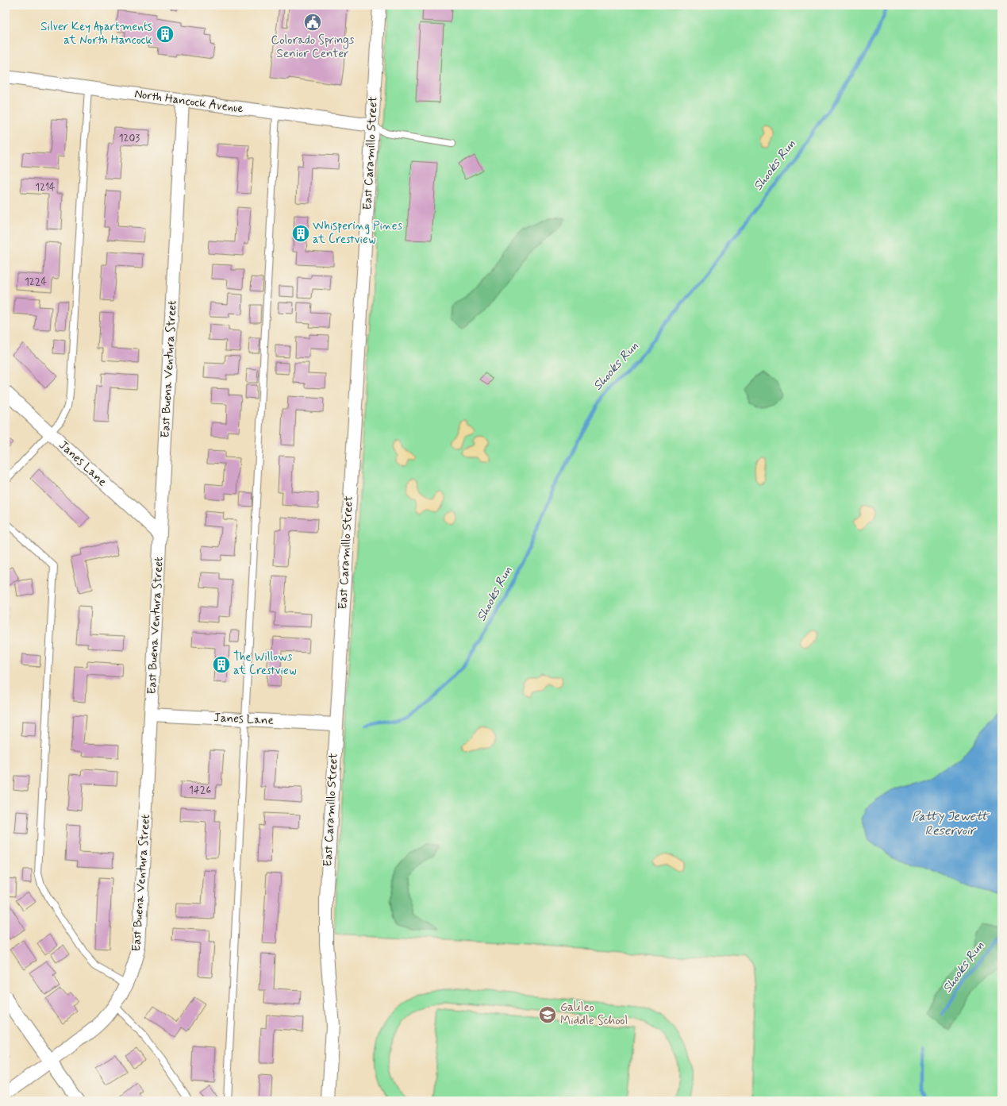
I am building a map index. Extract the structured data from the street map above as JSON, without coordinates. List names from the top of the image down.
{
  "streets": {
    "street": [
      "North Hancock Avenue",
      "East Caramillo Street",
      "East Buena Ventura Street",
      "Janes Lane"
    ]
  },
  "crossings": [
    ["North Hancock Avenue", "East Caramillo Street"],
    ["North Hancock Avenue", "East Buena Ventura Street"],
    ["East Caramillo Street", "Janes Lane"],
    ["East Buena Ventura Street", "Janes Lane"]
  ],
  "water": ["Shooks Run", "Patty Jewett Reservoir"],
  "places": {
    "public building": ["Colorado Springs Senior Center"],
    "building": ["Silver Key Apartments at North Hancock", "Whispering Pines at Crestview", "The Willows at Crestview"],
    "school or university": ["Galileo Middle School"]
  },
  "house_numbers": [
    "1203",
    "1214",
    "1224",
    "1426"
  ]
}
